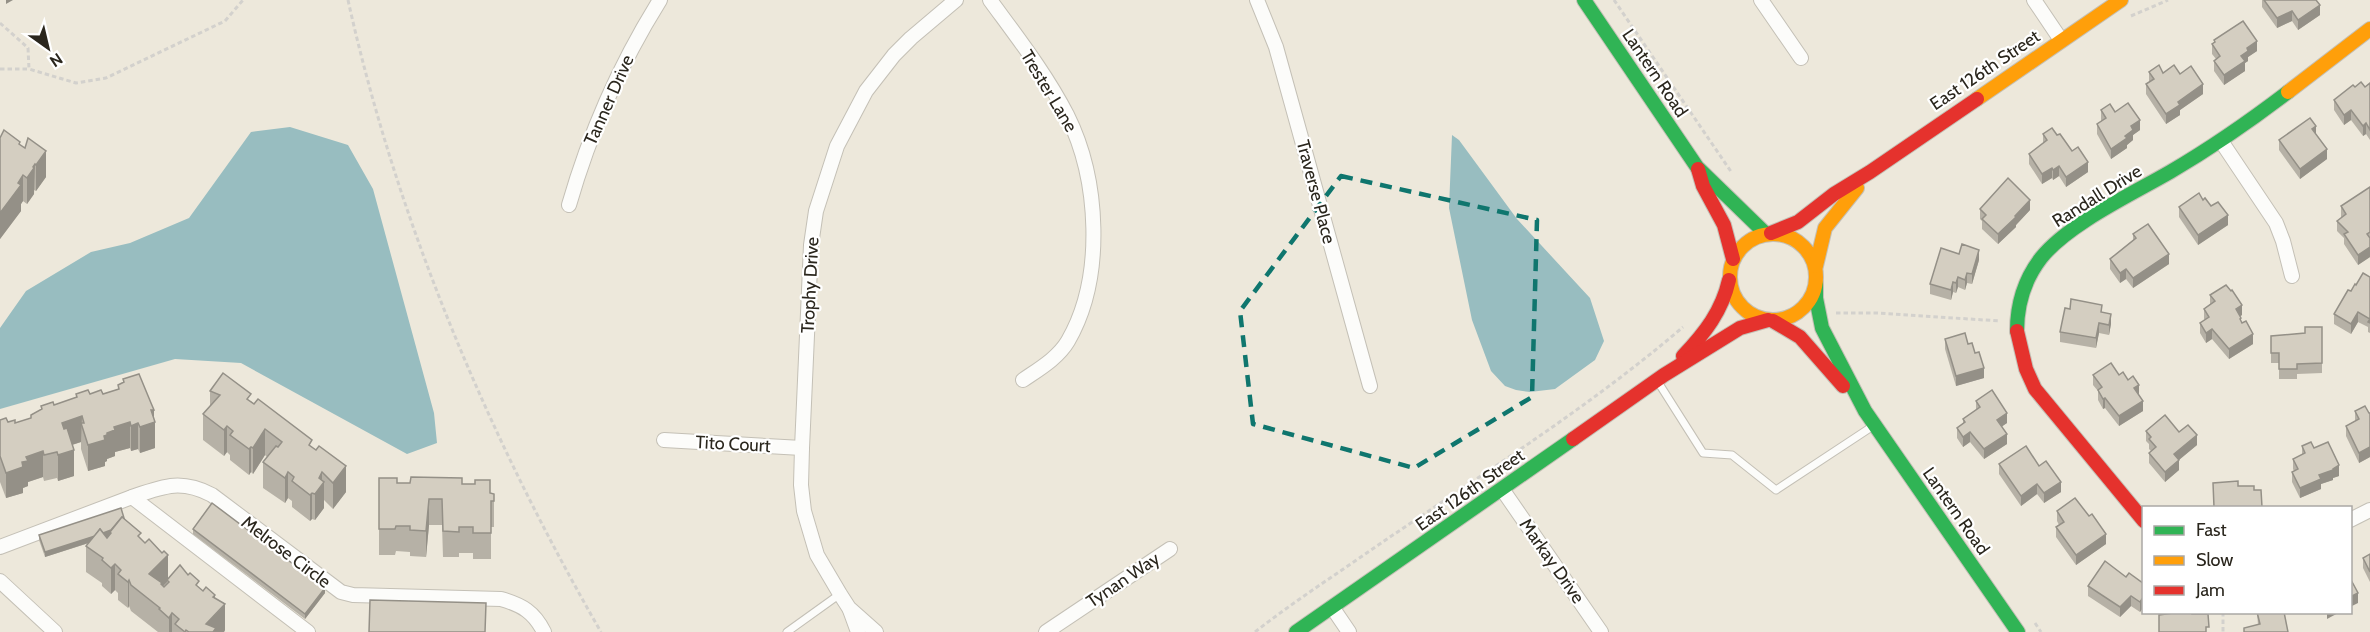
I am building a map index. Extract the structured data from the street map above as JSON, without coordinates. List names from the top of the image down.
{
  "streets": {
    "street": [
      "East 126th Street",
      "Lantern Road",
      "Trester Lane",
      "Tanner Drive",
      "Traverse Place",
      "Randall Drive",
      "Trophy Drive",
      "Tito Court",
      "Melrose Circle",
      "Markay Drive",
      "Tynan Way"
    ]
  },
  "crossings": [
    ["East 126th Street", "Lantern Road"],
    ["East 126th Street", "Markay Drive"],
    ["Trophy Drive", "Tito Court"]
  ],
  "legend": ["Fast", "Slow", "Jam"],
  "north": "bottom right"
}
